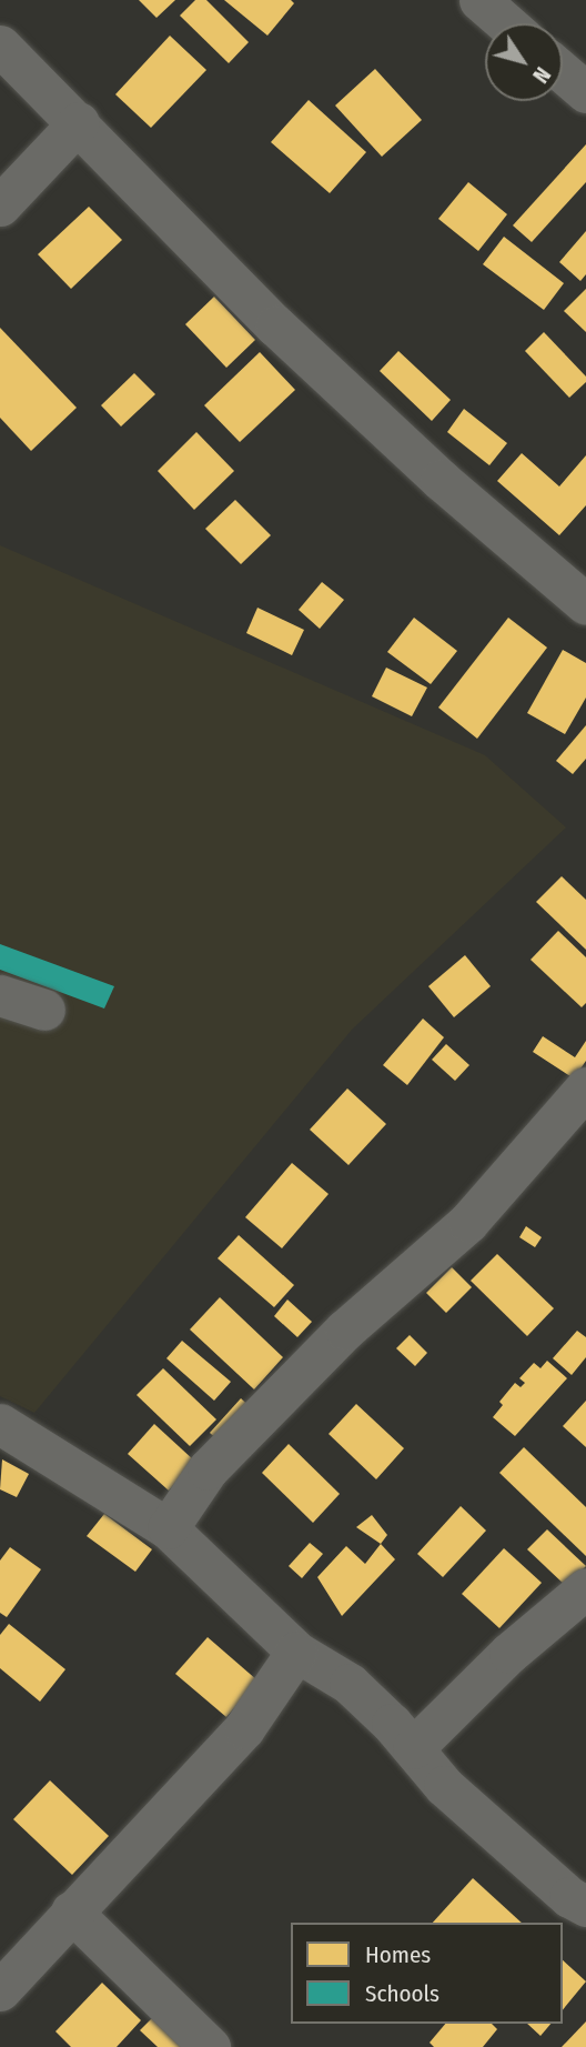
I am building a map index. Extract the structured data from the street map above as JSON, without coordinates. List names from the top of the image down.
{
  "legend": ["Homes", "Schools"],
  "north": "bottom right"
}
